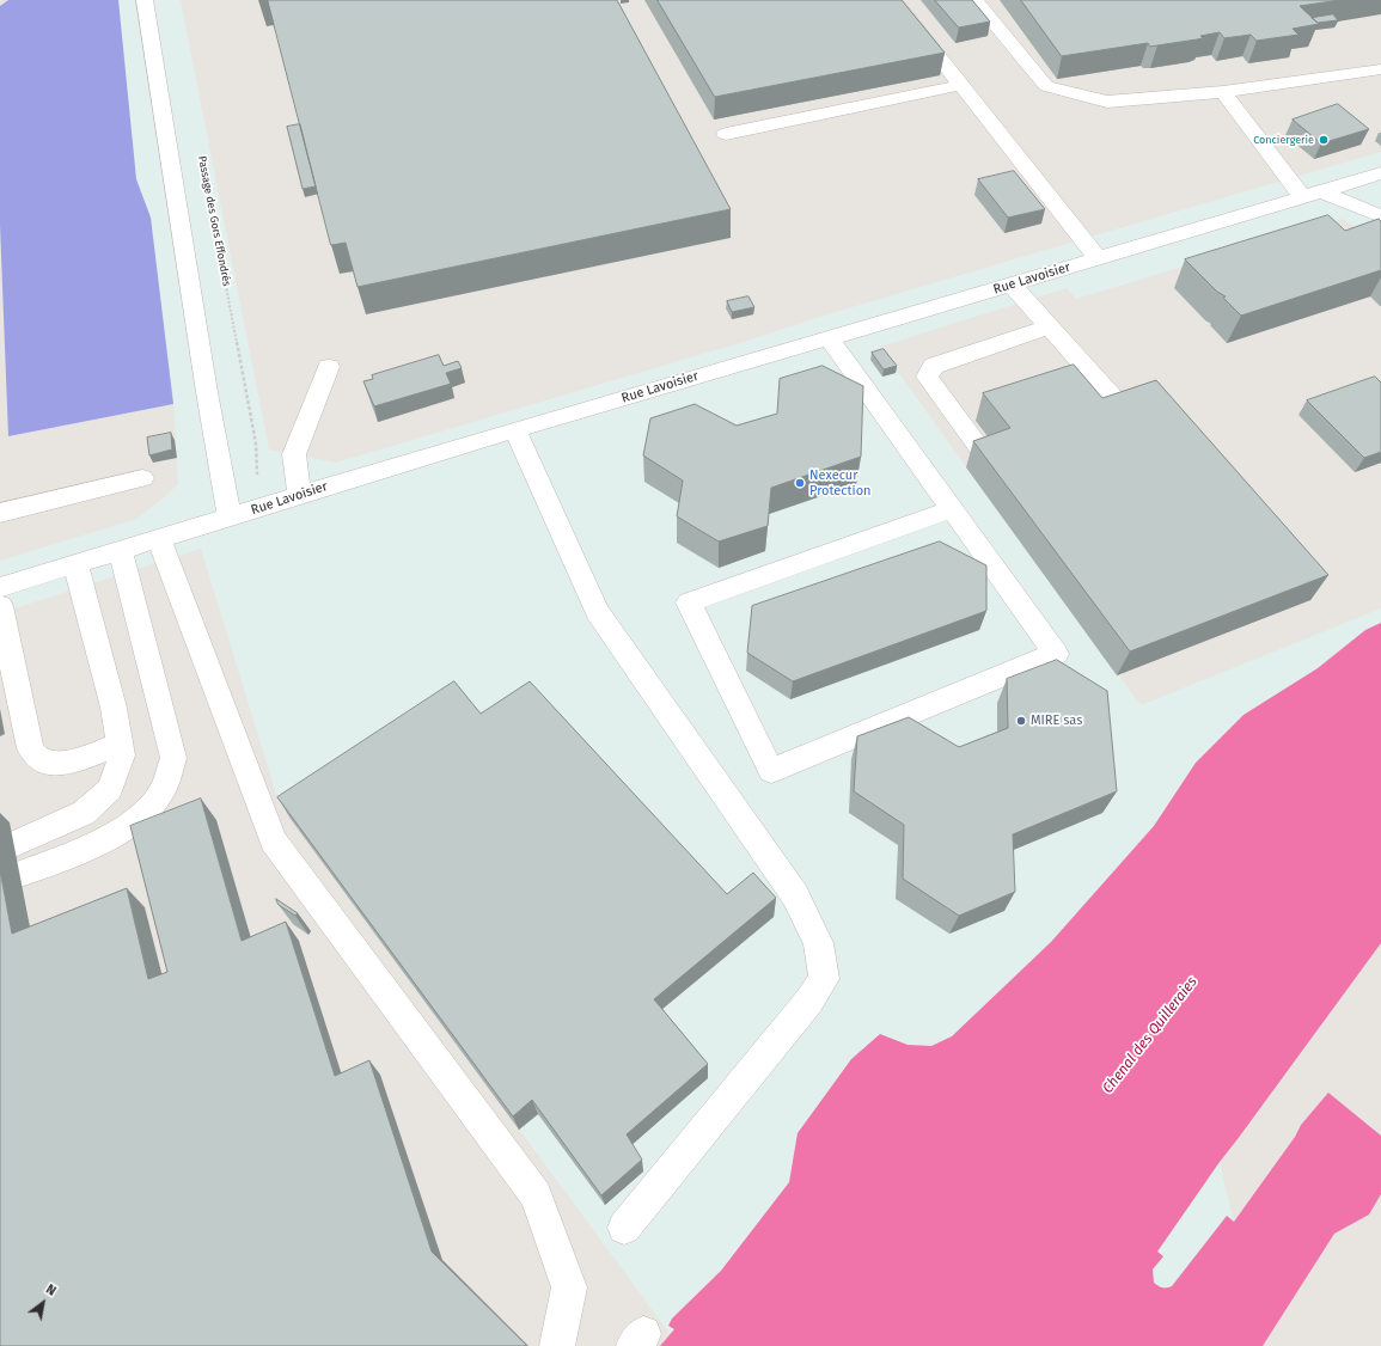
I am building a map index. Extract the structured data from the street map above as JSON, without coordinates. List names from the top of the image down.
{
  "streets": {
    "street": ["Rue Lavoisier"],
    "path": ["Passage des Gors Effondrés"]
  },
  "water": ["Chenal des Quilleraies"],
  "places": ["Conciergerie", "Nexecur Protection", "MIRE sas"],
  "north": "top right"
}
